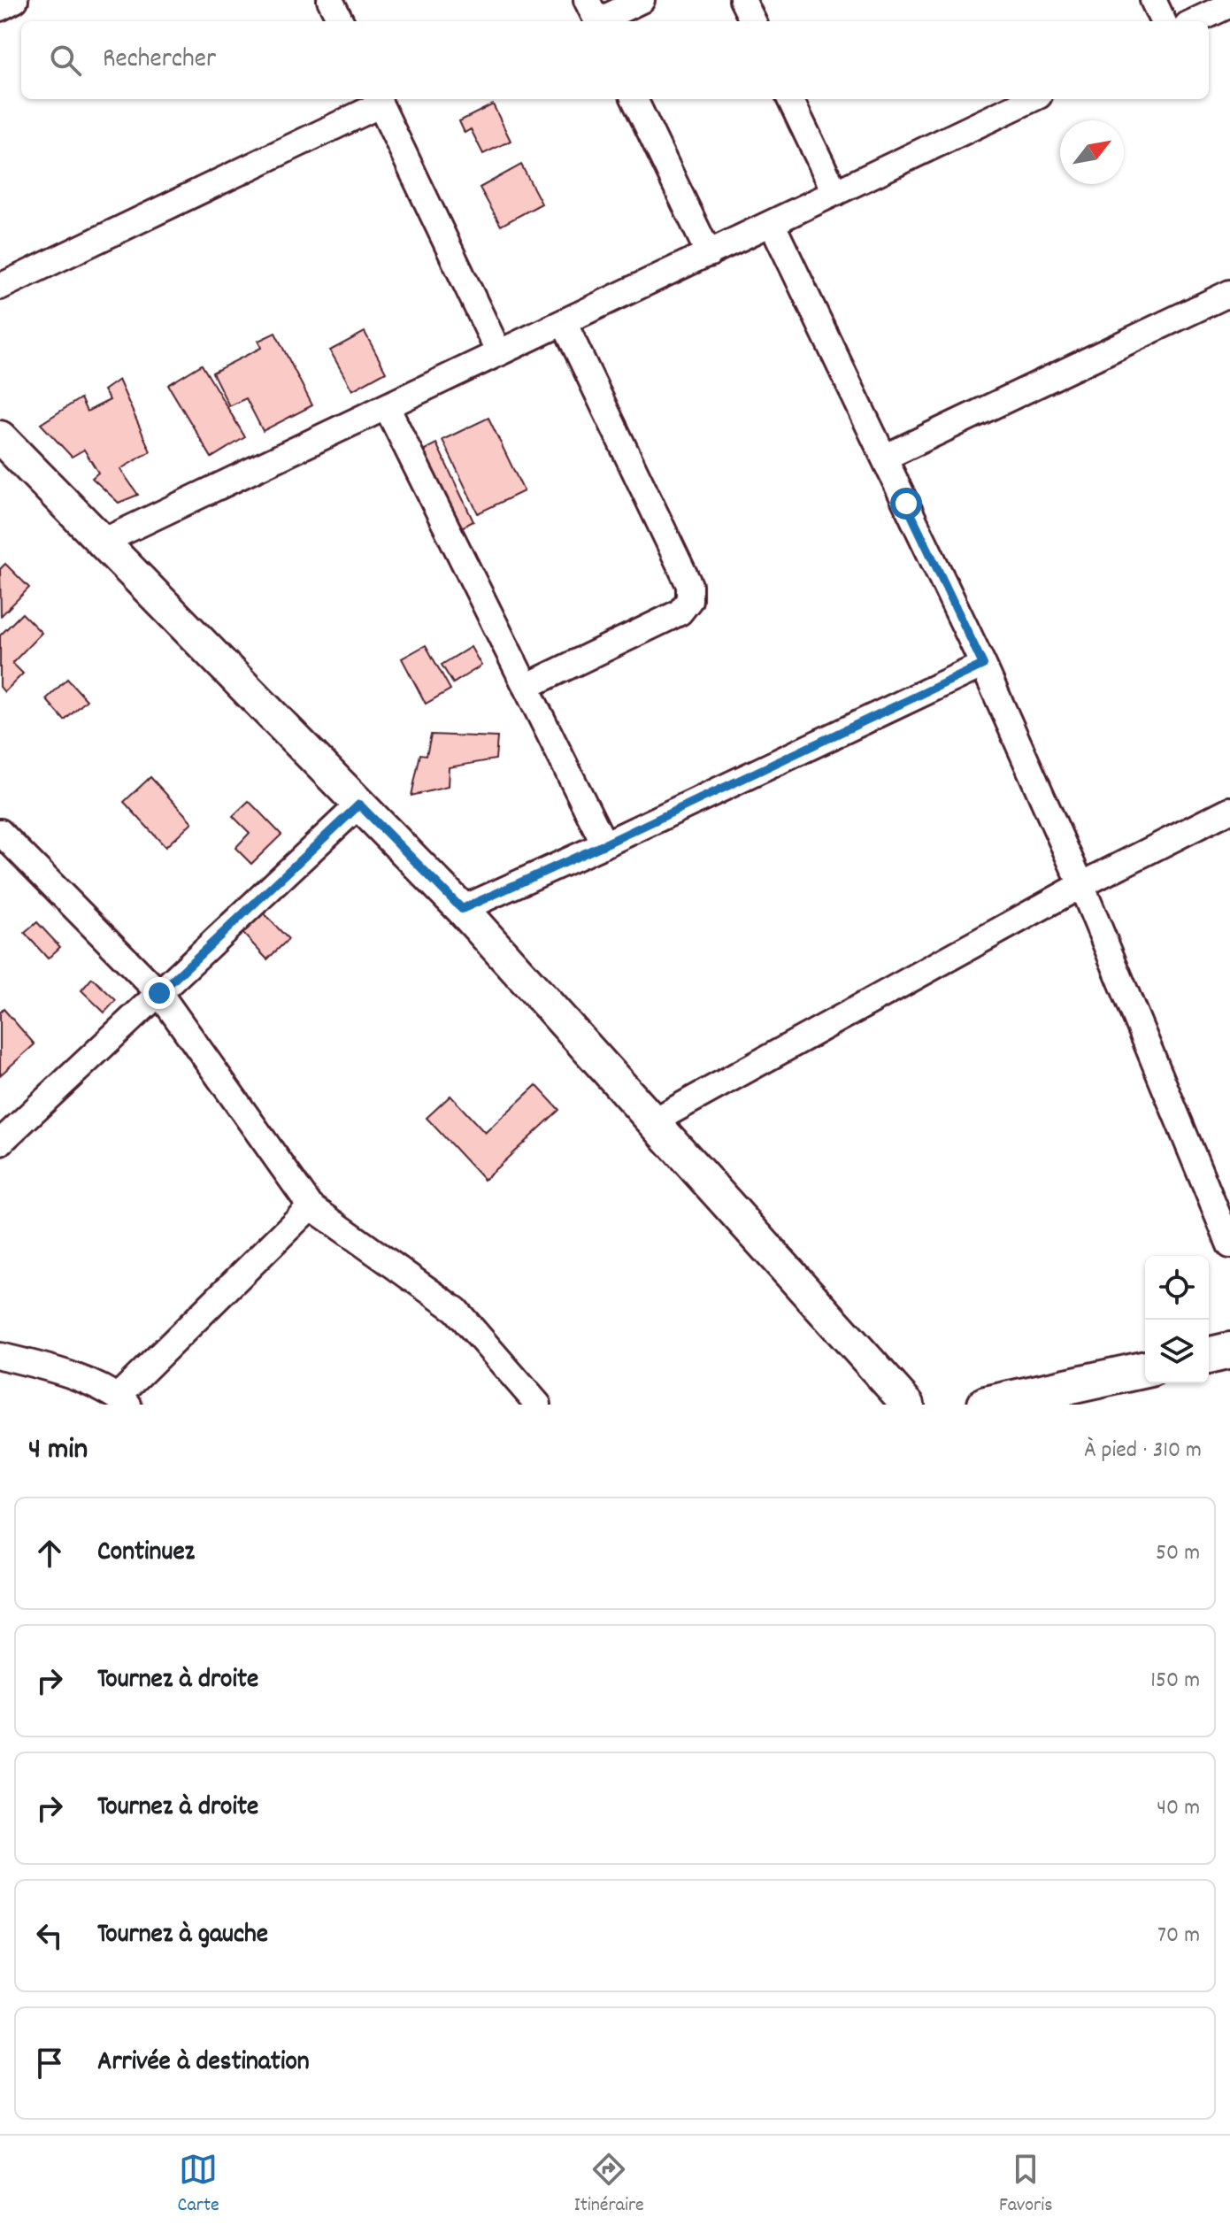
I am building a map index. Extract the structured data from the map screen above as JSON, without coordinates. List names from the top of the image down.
{
  "north": "top right",
  "page": {
    "search": "Rechercher",
    "heading": ["4 min", "À pied · 310 m"],
    "list": [
      ["Continuez", "50 m"],
      ["Tournez à droite", "150 m"],
      ["Tournez à droite", "40 m"],
      ["Tournez à gauche", "70 m"],
      "Arrivée à destination"
    ],
    "nav": ["Carte", "Itinéraire", "Favoris"]
  }
}
